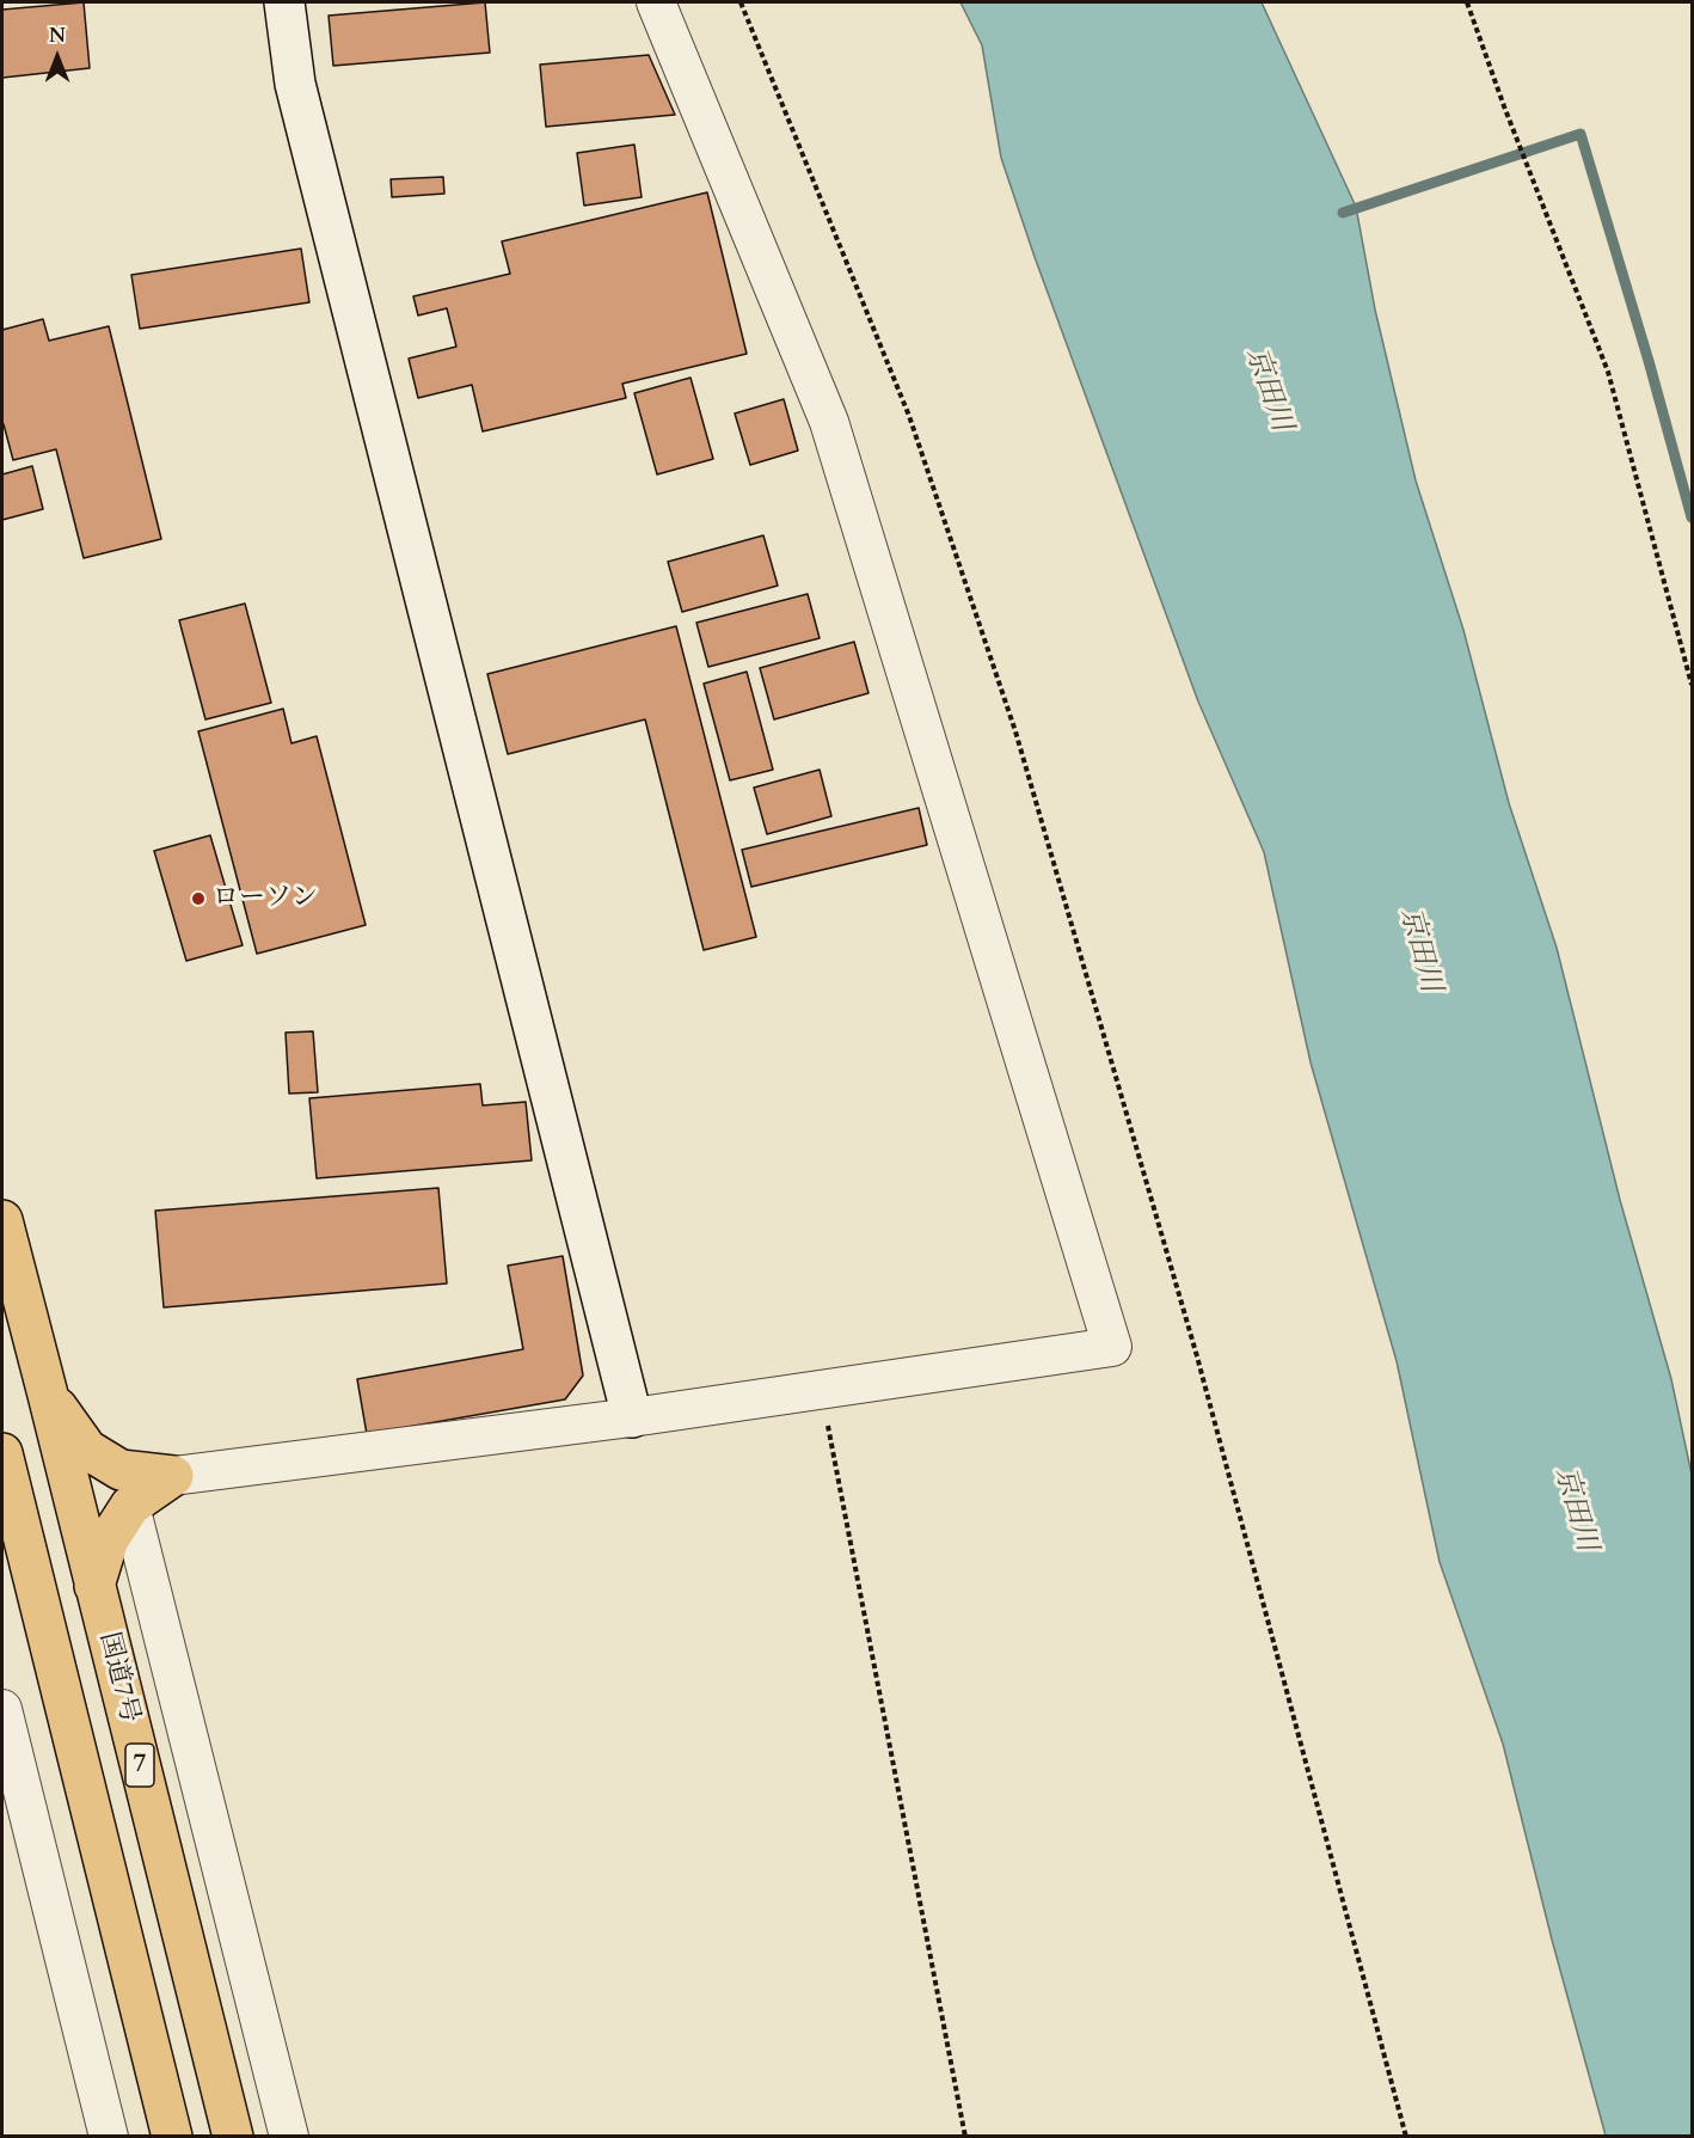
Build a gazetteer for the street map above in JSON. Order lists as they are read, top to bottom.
{
  "streets": {
    "highway": ["国道7号", "7"]
  },
  "water": ["京田川"],
  "places": ["ローソン"],
  "north": "top"
}
